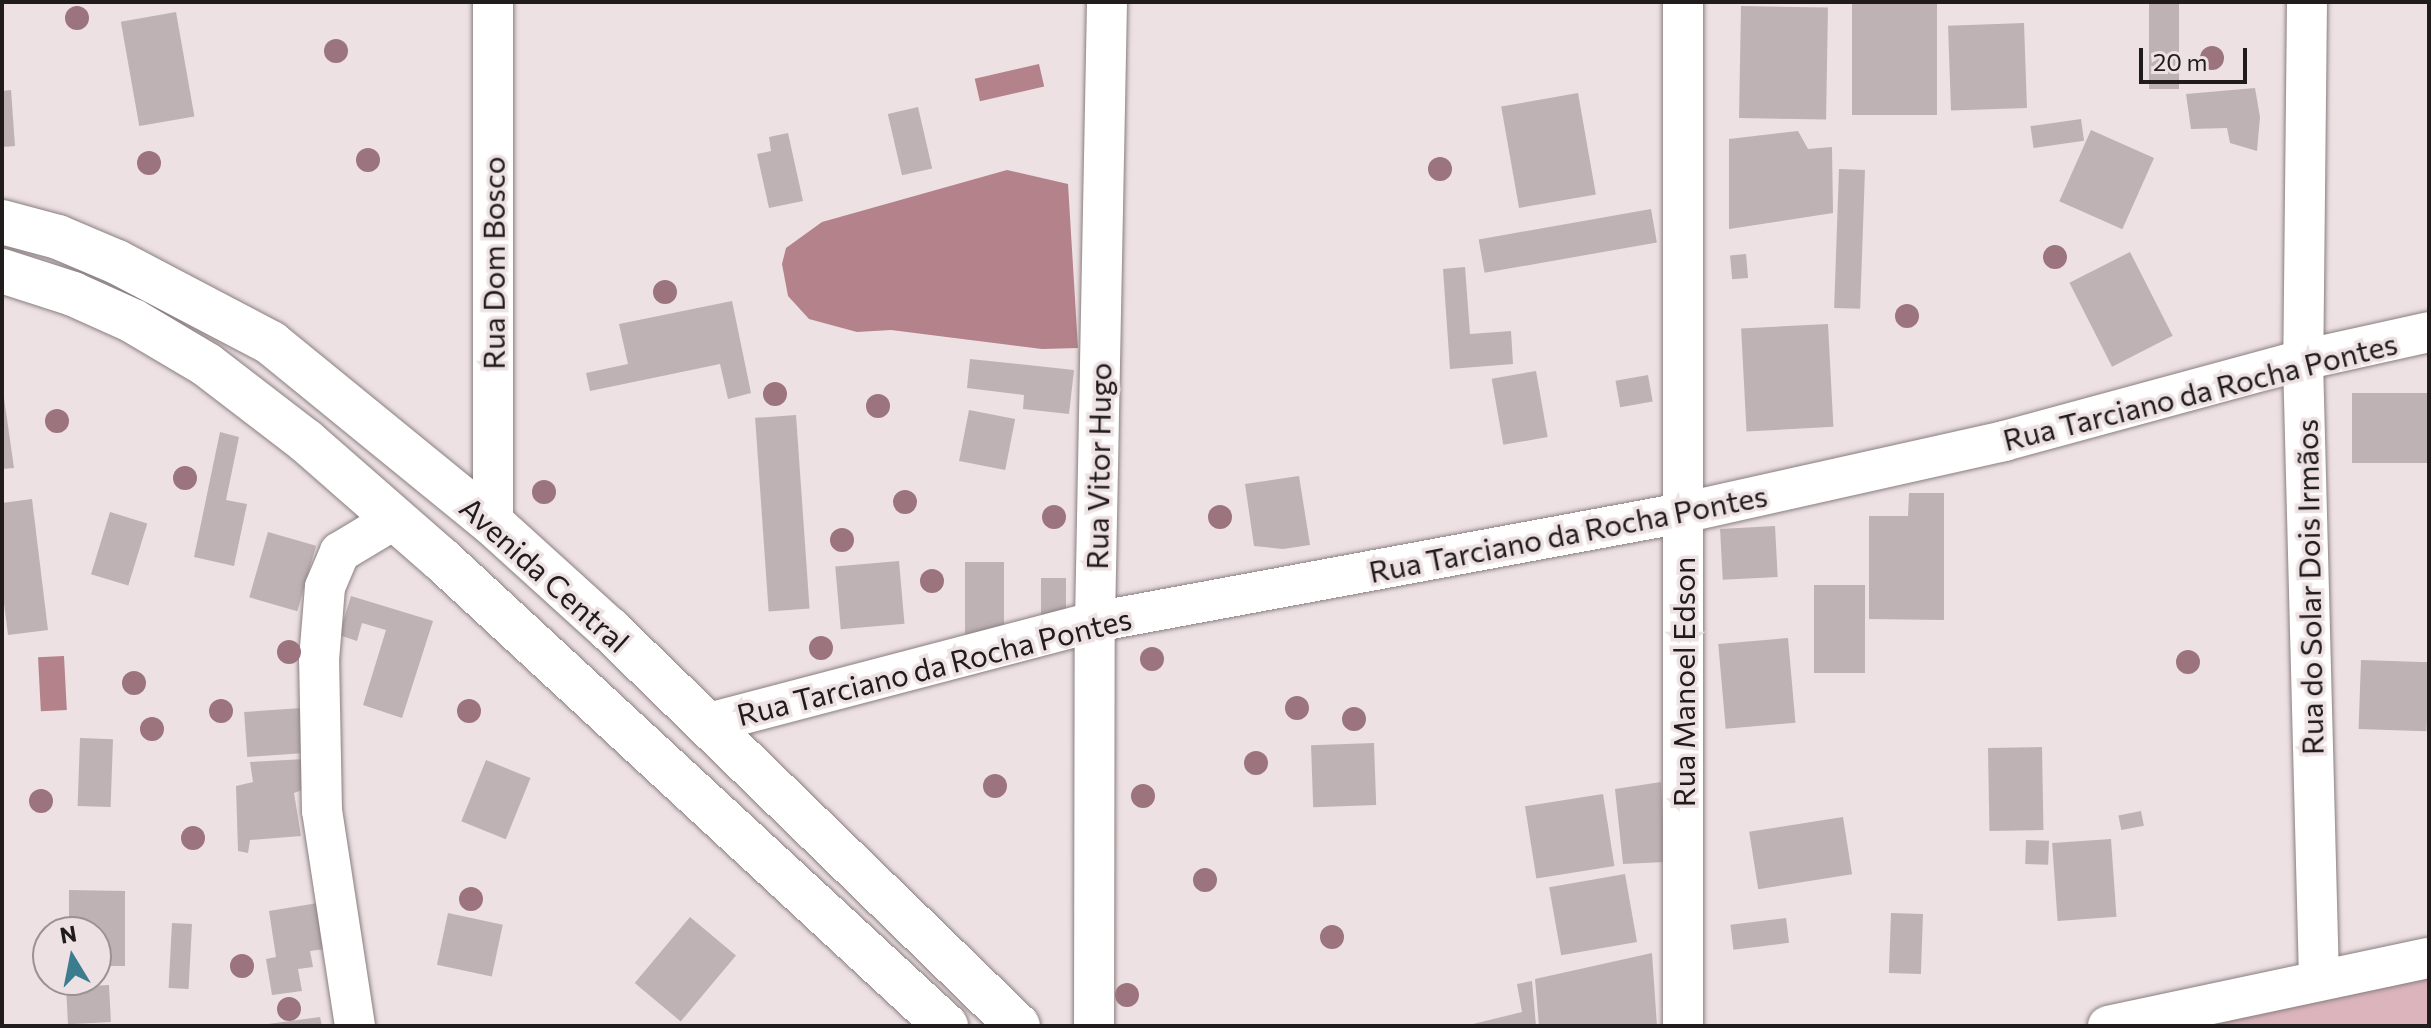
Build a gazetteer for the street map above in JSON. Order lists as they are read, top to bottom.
{
  "streets": {
    "main road": ["Avenida Central"],
    "street": [
      "Rua Dom Bosco",
      "Rua Tarciano da Rocha Pontes",
      "Rua Vitor Hugo",
      "Rua do Solar Dois Irmãos",
      "Rua Manoel Edson"
    ]
  },
  "crossings": [
    ["Rua Dom Bosco", "Avenida Central"],
    ["Rua Tarciano da Rocha Pontes", "Rua Vitor Hugo"],
    ["Rua Tarciano da Rocha Pontes", "Avenida Central"],
    ["Rua Tarciano da Rocha Pontes", "Rua do Solar Dois Irmãos"],
    ["Rua Tarciano da Rocha Pontes", "Rua Manoel Edson"]
  ],
  "scale_bar": "20 m",
  "north": "top"
}
